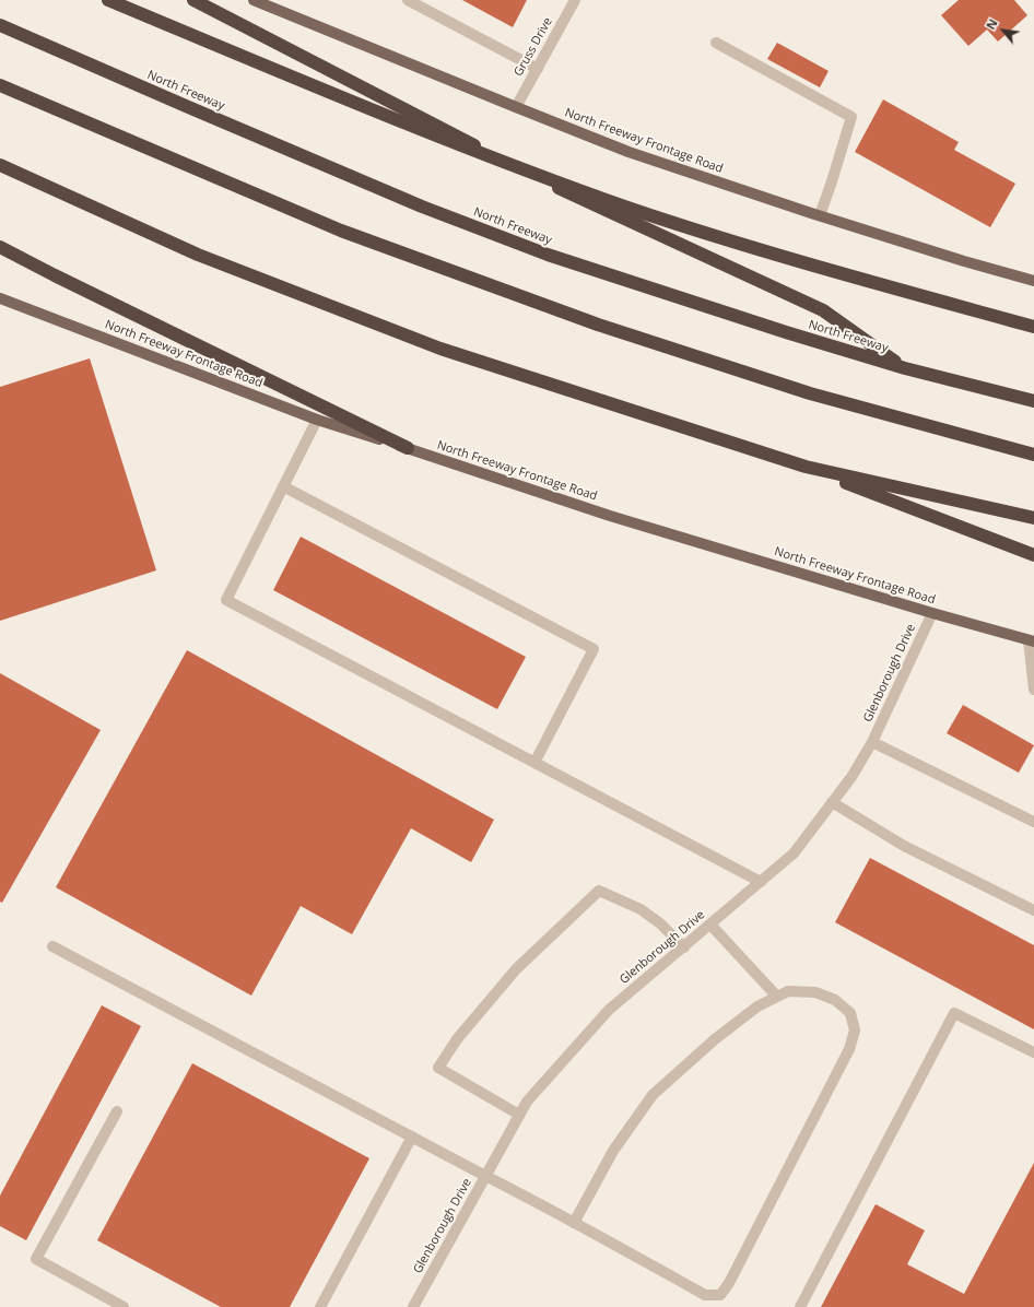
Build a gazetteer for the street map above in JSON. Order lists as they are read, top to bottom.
{
  "streets": {
    "highway": ["North Freeway"],
    "main road": ["North Freeway Frontage Road"],
    "street": ["Gruss Drive", "Glenborough Drive"]
  },
  "crossings": [
    ["Gruss Drive", "North Freeway Frontage Road"],
    ["North Freeway Frontage Road", "Glenborough Drive"]
  ],
  "north": "top left"
}
